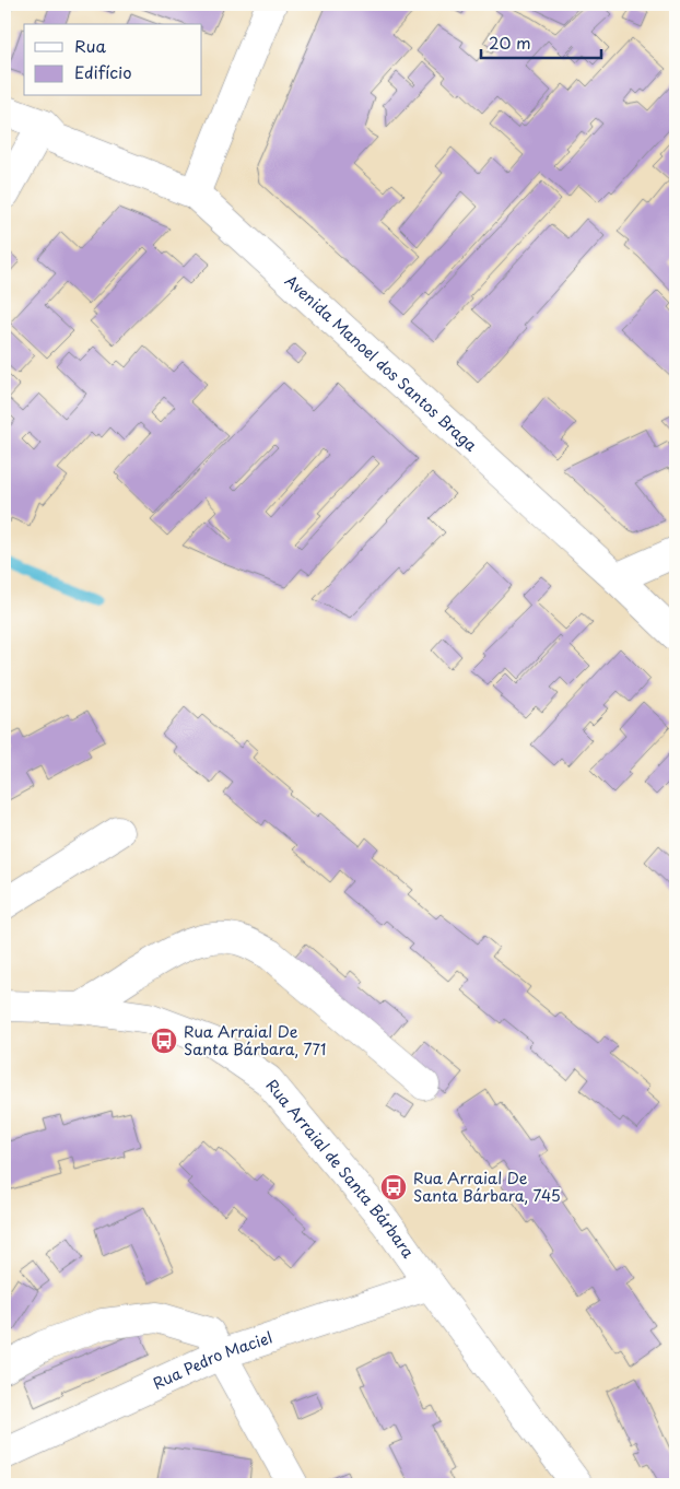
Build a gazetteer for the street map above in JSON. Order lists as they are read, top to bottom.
{
  "streets": {
    "street": ["Avenida Manoel dos Santos Braga", "Rua Arraial de Santa Bárbara", "Rua Pedro Maciel"]
  },
  "crossings": [
    ["Rua Arraial de Santa Bárbara", "Rua Pedro Maciel"]
  ],
  "places": {
    "bus stop": ["Rua Arraial De Santa Bárbara, 771", "Rua Arraial De Santa Bárbara, 745"]
  },
  "legend": ["Rua", "Edifício"],
  "scale_bar": "20 m"
}
